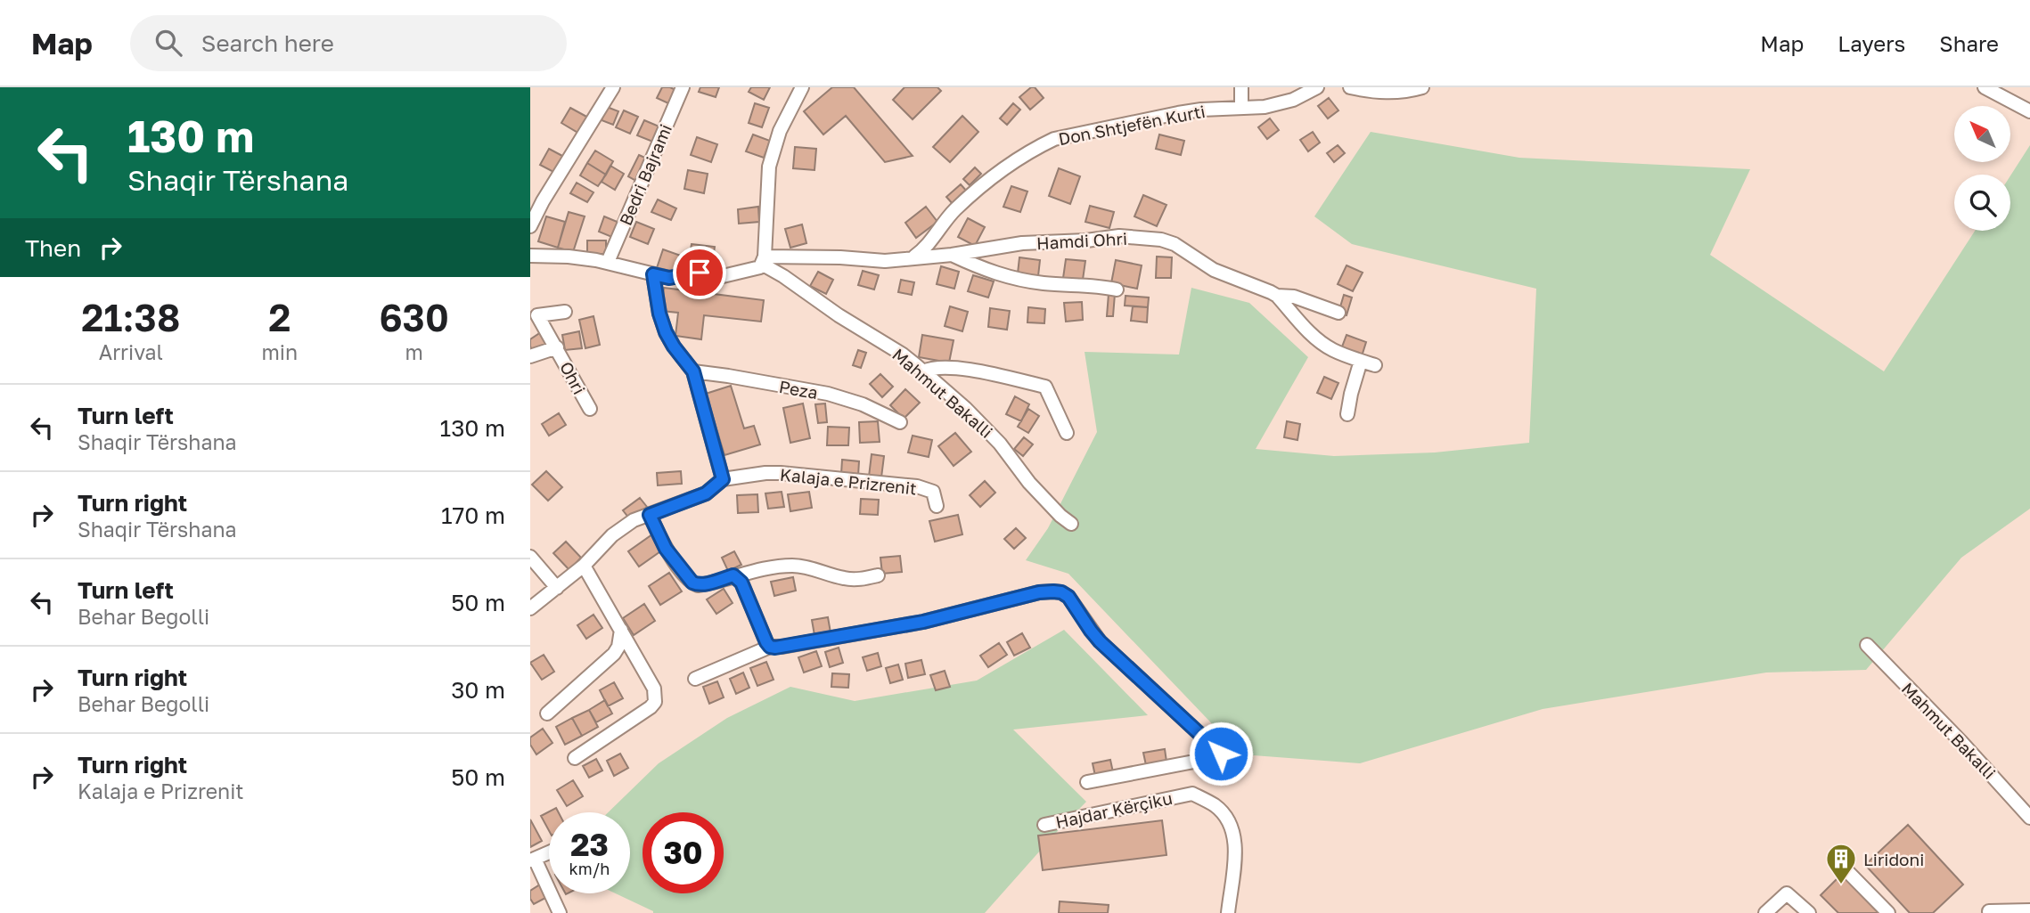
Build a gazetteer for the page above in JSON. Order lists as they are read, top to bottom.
{
  "streets": {
    "street": [
      "Don Shtjefën Kurti",
      "Bedri Bajrami",
      "Hamdi Ohri",
      "Ohri",
      "Peza",
      "Mahmut Bakalli",
      "Kalaja e Prizrenit",
      "Hajdar Kërçiku"
    ]
  },
  "places": {
    "building": ["Liridoni"]
  },
  "north": "top left",
  "page": {
    "header": "Map",
    "search": "Search here",
    "nav": ["Map", "Layers", "Share"],
    "turn": ["130 m", "Shaqir Tërshana"],
    "then": "Then",
    "eta": [
      "21:38",
      "Arrival",
      "2",
      "min",
      "630",
      "m"
    ],
    "list": [
      {
        "name": "Turn left",
        "note": "Shaqir Tërshana",
        "value": "130 m"
      },
      {
        "name": "Turn right",
        "note": "Shaqir Tërshana",
        "value": "170 m"
      },
      {
        "name": "Turn left",
        "note": "Behar Begolli",
        "value": "50 m"
      },
      {
        "name": "Turn right",
        "note": "Behar Begolli",
        "value": "30 m"
      },
      {
        "name": "Turn right",
        "note": "Kalaja e Prizrenit",
        "value": "50 m"
      }
    ],
    "speed": "23 km/h",
    "limit": "30"
  }
}
